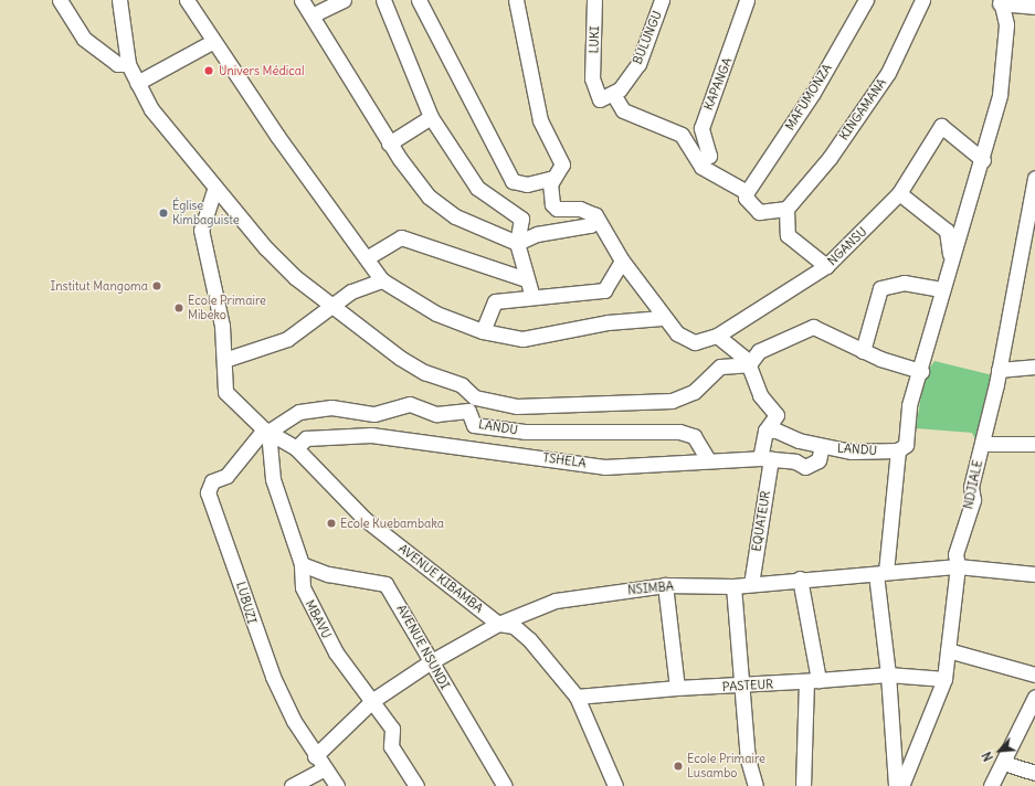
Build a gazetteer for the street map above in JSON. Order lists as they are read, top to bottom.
{
  "streets": {
    "street": [
      "BULUNGU",
      "LUKI",
      "KAPANGA",
      "MAFUMONZA",
      "KINGAMANA",
      "NGANSU",
      "LANDU",
      "TSHELA",
      "NDJIALE",
      "EQUATEUR",
      "AVENUE KIBAMBA",
      "NSIMBA",
      "LUBUZI",
      "MBAVU",
      "AVENUE NSUNDI",
      "PASTEUR"
    ]
  },
  "crossings": [
    ["BULUNGU", "LUKI"],
    ["NGANSU", "EQUATEUR"],
    ["LANDU", "TSHELA"],
    ["LANDU", "EQUATEUR"],
    ["LANDU", "AVENUE KIBAMBA"],
    ["LANDU", "LUBUZI"],
    ["LANDU", "MBAVU"],
    ["TSHELA", "EQUATEUR"],
    ["TSHELA", "AVENUE KIBAMBA"],
    ["NDJIALE", "NSIMBA"],
    ["NDJIALE", "PASTEUR"],
    ["EQUATEUR", "NSIMBA"],
    ["AVENUE KIBAMBA", "NSIMBA"],
    ["AVENUE KIBAMBA", "LUBUZI"],
    ["AVENUE KIBAMBA", "MBAVU"],
    ["AVENUE KIBAMBA", "PASTEUR"],
    ["NSIMBA", "LUBUZI"],
    ["NSIMBA", "MBAVU"],
    ["NSIMBA", "AVENUE NSUNDI"],
    ["LUBUZI", "MBAVU"],
    ["MBAVU", "AVENUE NSUNDI"]
  ],
  "places": [
    "Univers Médical",
    "Église Kimbaguiste",
    "Institut Mangoma",
    "Ecole Primaire Mibeko",
    "Ecole Kuebambaka",
    "Ecole Primaire Lusambo"
  ],
  "north": "bottom left"
}
